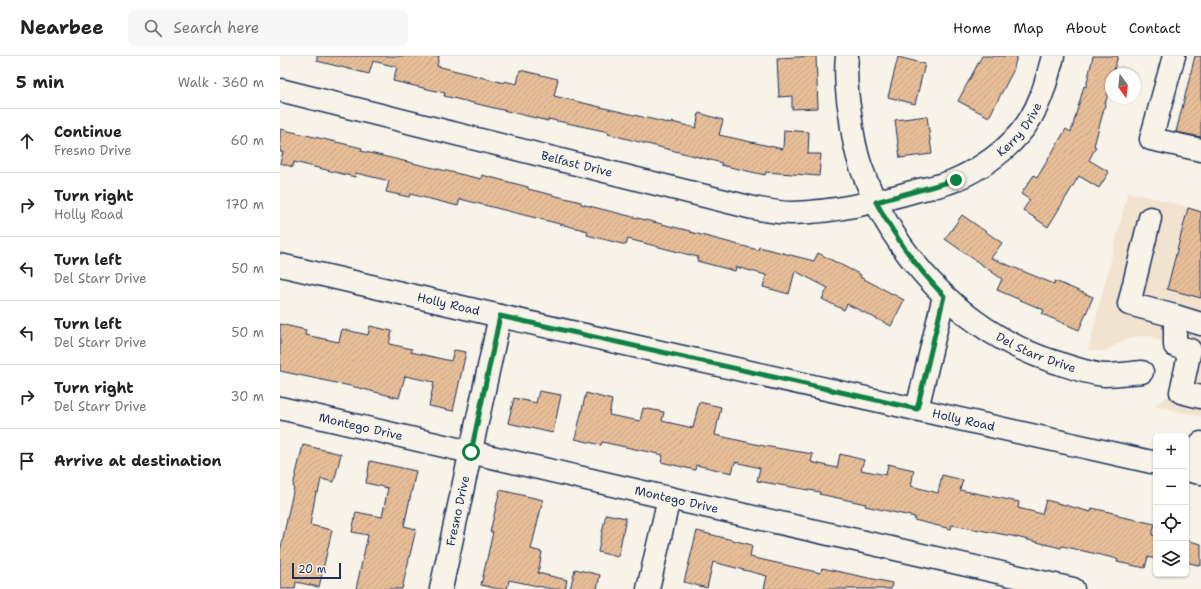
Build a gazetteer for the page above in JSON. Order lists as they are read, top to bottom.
{
  "streets": {
    "street": [
      "Kerry Drive",
      "Belfast Drive",
      "Holly Road",
      "Del Starr Drive",
      "Montego Drive",
      "Fresno Drive"
    ]
  },
  "crossings": [
    ["Kerry Drive", "Belfast Drive"],
    ["Kerry Drive", "Del Starr Drive"],
    ["Belfast Drive", "Del Starr Drive"],
    ["Holly Road", "Fresno Drive"],
    ["Montego Drive", "Fresno Drive"]
  ],
  "scale_bar": "20 m",
  "north": "bottom",
  "page": {
    "header": "Nearbee",
    "search": "Search here",
    "nav": [
      "Home",
      "Map",
      "About",
      "Contact"
    ],
    "heading": ["5 min", "Walk · 360 m"],
    "list": [
      ["Continue", "Fresno Drive", "60 m"],
      ["Turn right", "Holly Road", "170 m"],
      ["Turn left", "Del Starr Drive", "50 m"],
      ["Turn left", "Del Starr Drive", "50 m"],
      ["Turn right", "Del Starr Drive", "30 m"],
      "Arrive at destination"
    ],
    "map_buttons": ["+", "−"],
    "scale": "20 m"
  }
}
